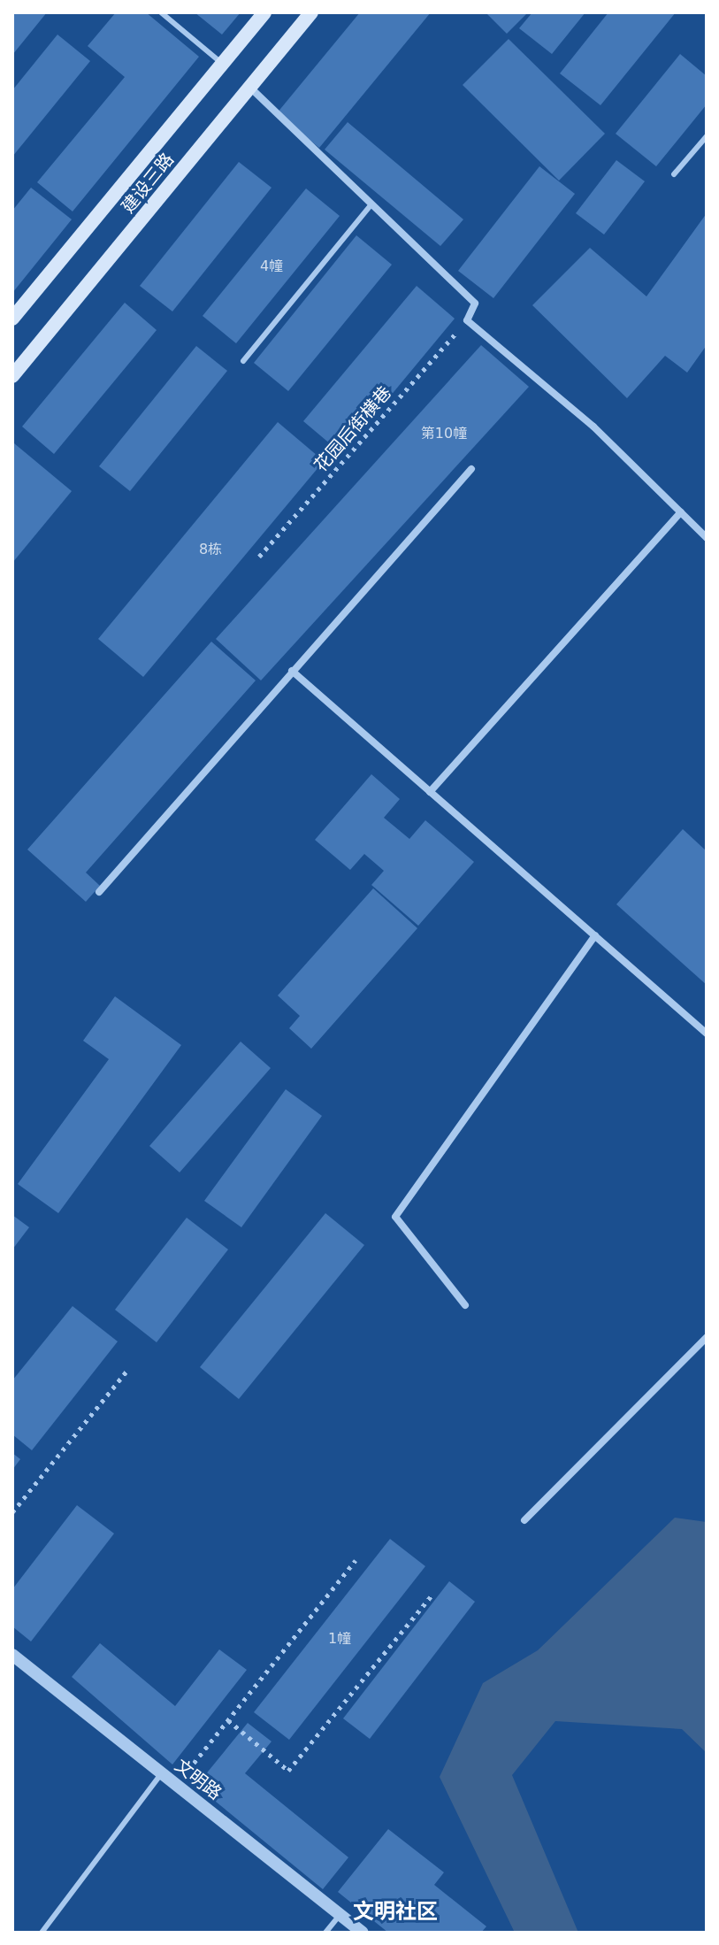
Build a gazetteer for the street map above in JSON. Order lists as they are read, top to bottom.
{
  "streets": {
    "main road": ["建设三路"],
    "street": ["文明路"],
    "path": ["花园后街横巷"]
  },
  "districts": ["文明社区"],
  "house_numbers": [
    "4幢",
    "第10幢",
    "8栋",
    "1幢"
  ]
}
